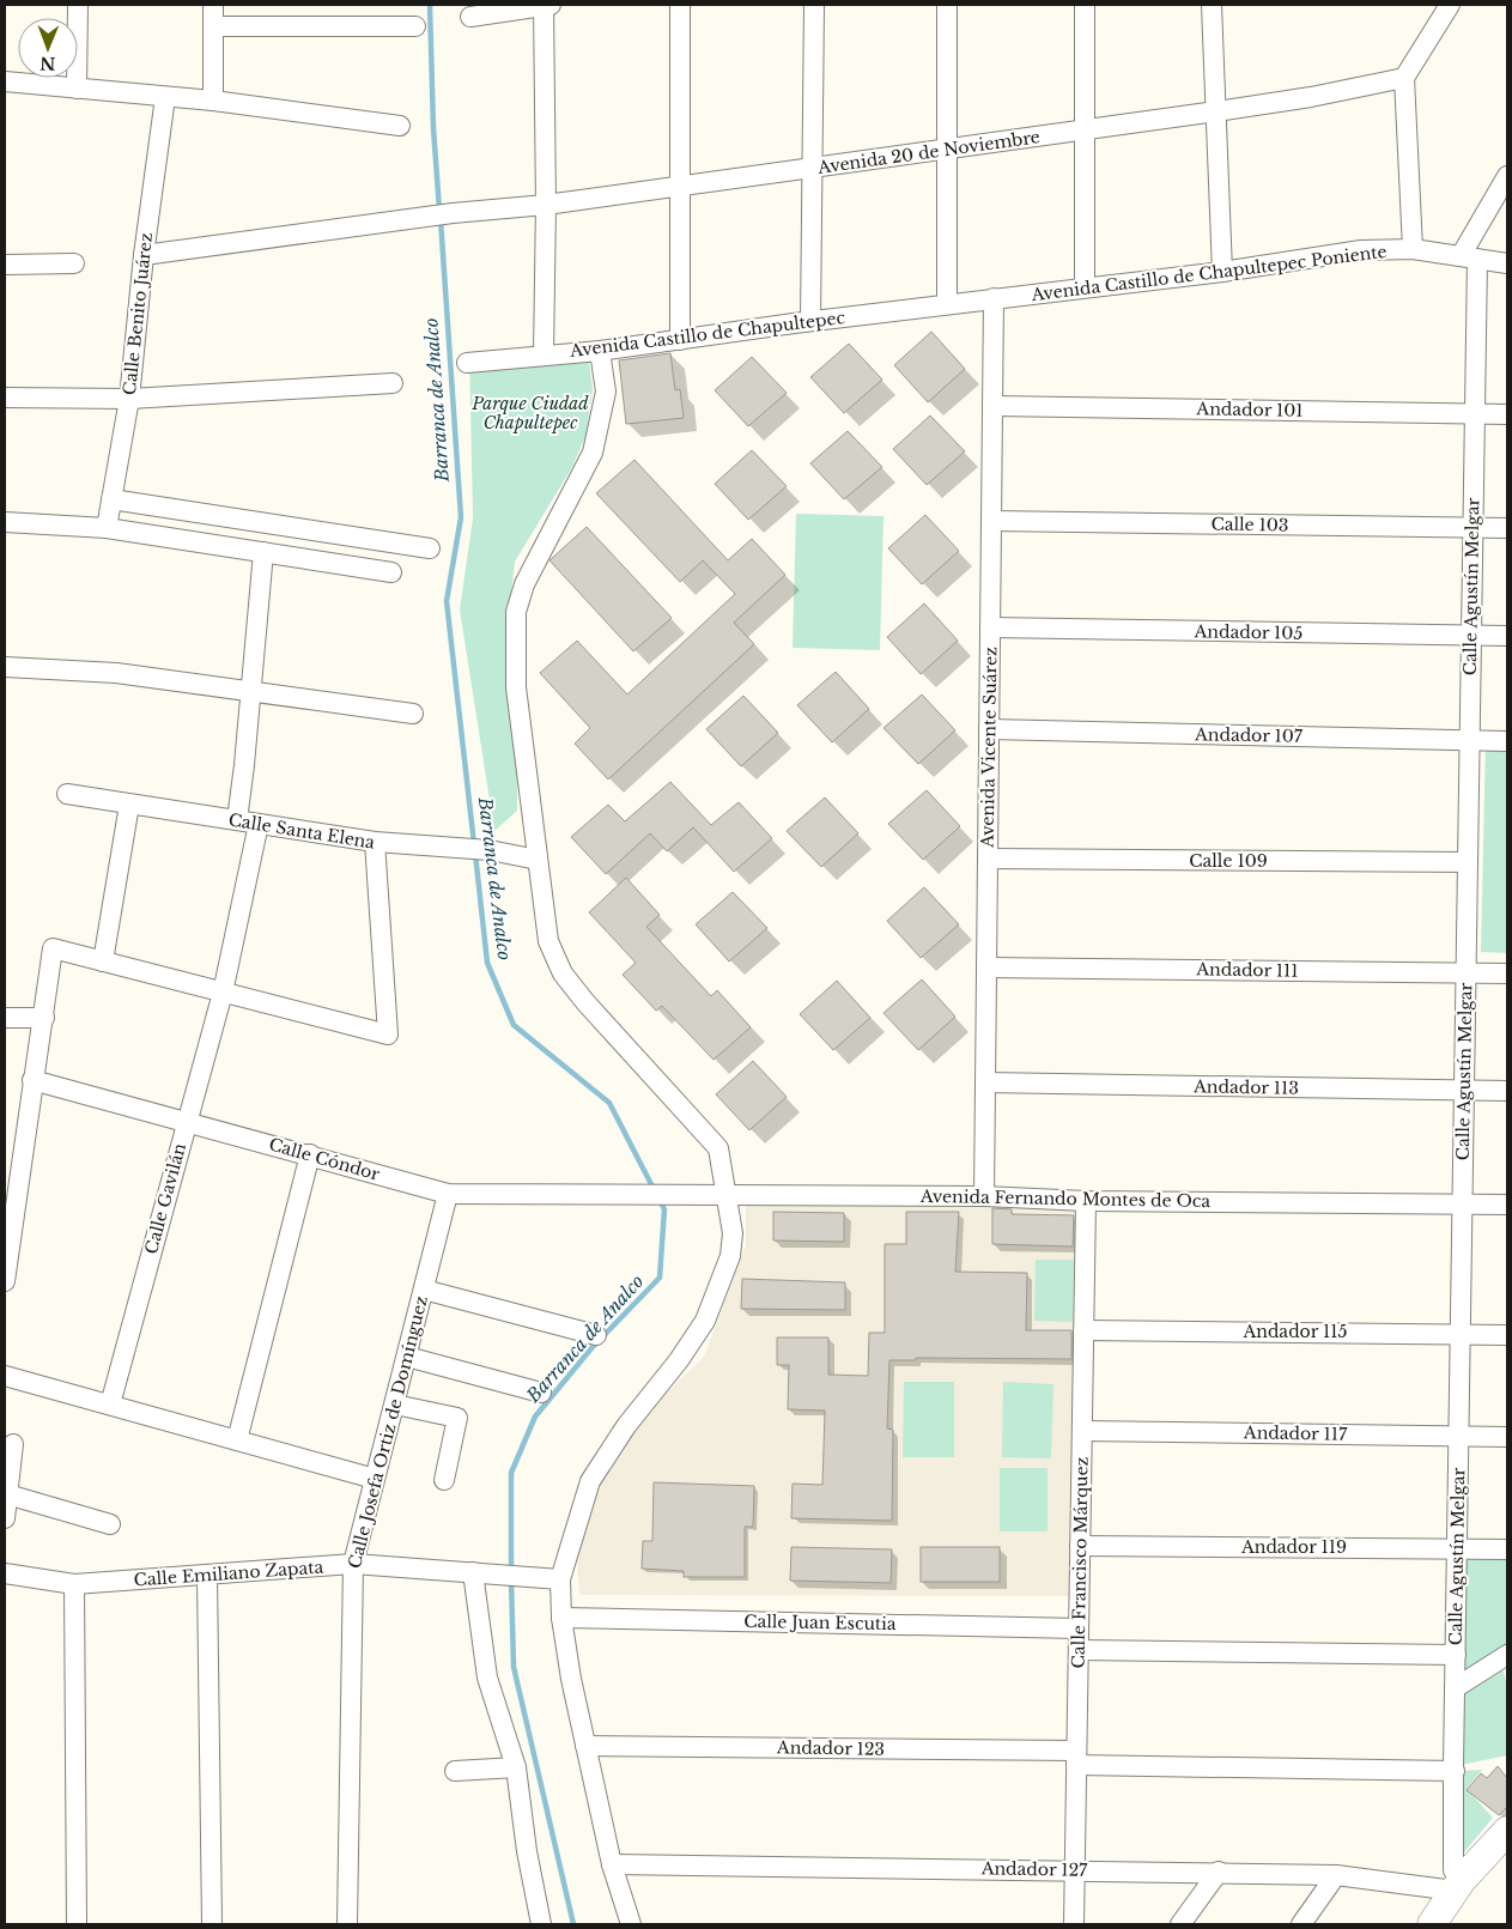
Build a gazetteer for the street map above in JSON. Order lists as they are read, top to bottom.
{
  "streets": {
    "street": [
      "Avenida 20 de Noviembre",
      "Avenida Castillo de Chapultepec Poniente",
      "Calle Benito Juárez",
      "Avenida Castillo de Chapultepec",
      "Andador 101",
      "Calle 103",
      "Calle Agustín Melgar",
      "Andador 105",
      "Andador 107",
      "Avenida Vicente Suárez",
      "Calle Santa Elena",
      "Calle 109",
      "Andador 111",
      "Andador 113",
      "Calle Cóndor",
      "Calle Gavilán",
      "Avenida Fernando Montes de Oca",
      "Andador 115",
      "Calle Josefa Ortiz de Domínguez",
      "Andador 117",
      "Andador 119",
      "Calle Francisco Márquez",
      "Calle Emiliano Zapata",
      "Calle Juan Escutia",
      "Andador 123",
      "Andador 127"
    ]
  },
  "crossings": [
    ["Avenida 20 de Noviembre", "Calle Benito Juárez"],
    ["Avenida Castillo de Chapultepec Poniente", "Avenida Castillo de Chapultepec"],
    ["Avenida Castillo de Chapultepec Poniente", "Calle Agustín Melgar"],
    ["Avenida Castillo de Chapultepec Poniente", "Avenida Vicente Suárez"],
    ["Andador 101", "Calle Agustín Melgar"],
    ["Andador 101", "Avenida Vicente Suárez"],
    ["Calle 103", "Calle Agustín Melgar"],
    ["Calle 103", "Avenida Vicente Suárez"],
    ["Calle Agustín Melgar", "Andador 105"],
    ["Calle Agustín Melgar", "Andador 107"],
    ["Calle Agustín Melgar", "Calle 109"],
    ["Calle Agustín Melgar", "Andador 111"],
    ["Calle Agustín Melgar", "Andador 113"],
    ["Calle Agustín Melgar", "Avenida Fernando Montes de Oca"],
    ["Calle Agustín Melgar", "Andador 115"],
    ["Calle Agustín Melgar", "Andador 117"],
    ["Calle Agustín Melgar", "Andador 119"],
    ["Calle Agustín Melgar", "Andador 123"],
    ["Calle Agustín Melgar", "Andador 127"],
    ["Andador 105", "Avenida Vicente Suárez"],
    ["Andador 107", "Avenida Vicente Suárez"],
    ["Avenida Vicente Suárez", "Calle 109"],
    ["Avenida Vicente Suárez", "Andador 111"],
    ["Avenida Vicente Suárez", "Andador 113"],
    ["Avenida Vicente Suárez", "Avenida Fernando Montes de Oca"],
    ["Calle Santa Elena", "Calle Gavilán"],
    ["Calle Cóndor", "Calle Gavilán"],
    ["Calle Cóndor", "Avenida Fernando Montes de Oca"],
    ["Calle Cóndor", "Calle Josefa Ortiz de Domínguez"],
    ["Avenida Fernando Montes de Oca", "Calle Francisco Márquez"],
    ["Andador 115", "Calle Francisco Márquez"],
    ["Calle Josefa Ortiz de Domínguez", "Calle Emiliano Zapata"],
    ["Andador 117", "Calle Francisco Márquez"],
    ["Andador 119", "Calle Francisco Márquez"],
    ["Calle Francisco Márquez", "Calle Juan Escutia"],
    ["Calle Francisco Márquez", "Andador 123"],
    ["Calle Francisco Márquez", "Andador 127"]
  ],
  "water": ["Barranca de Analco"],
  "parks": ["Parque Ciudad Chapultepec"],
  "north": "bottom"
}
